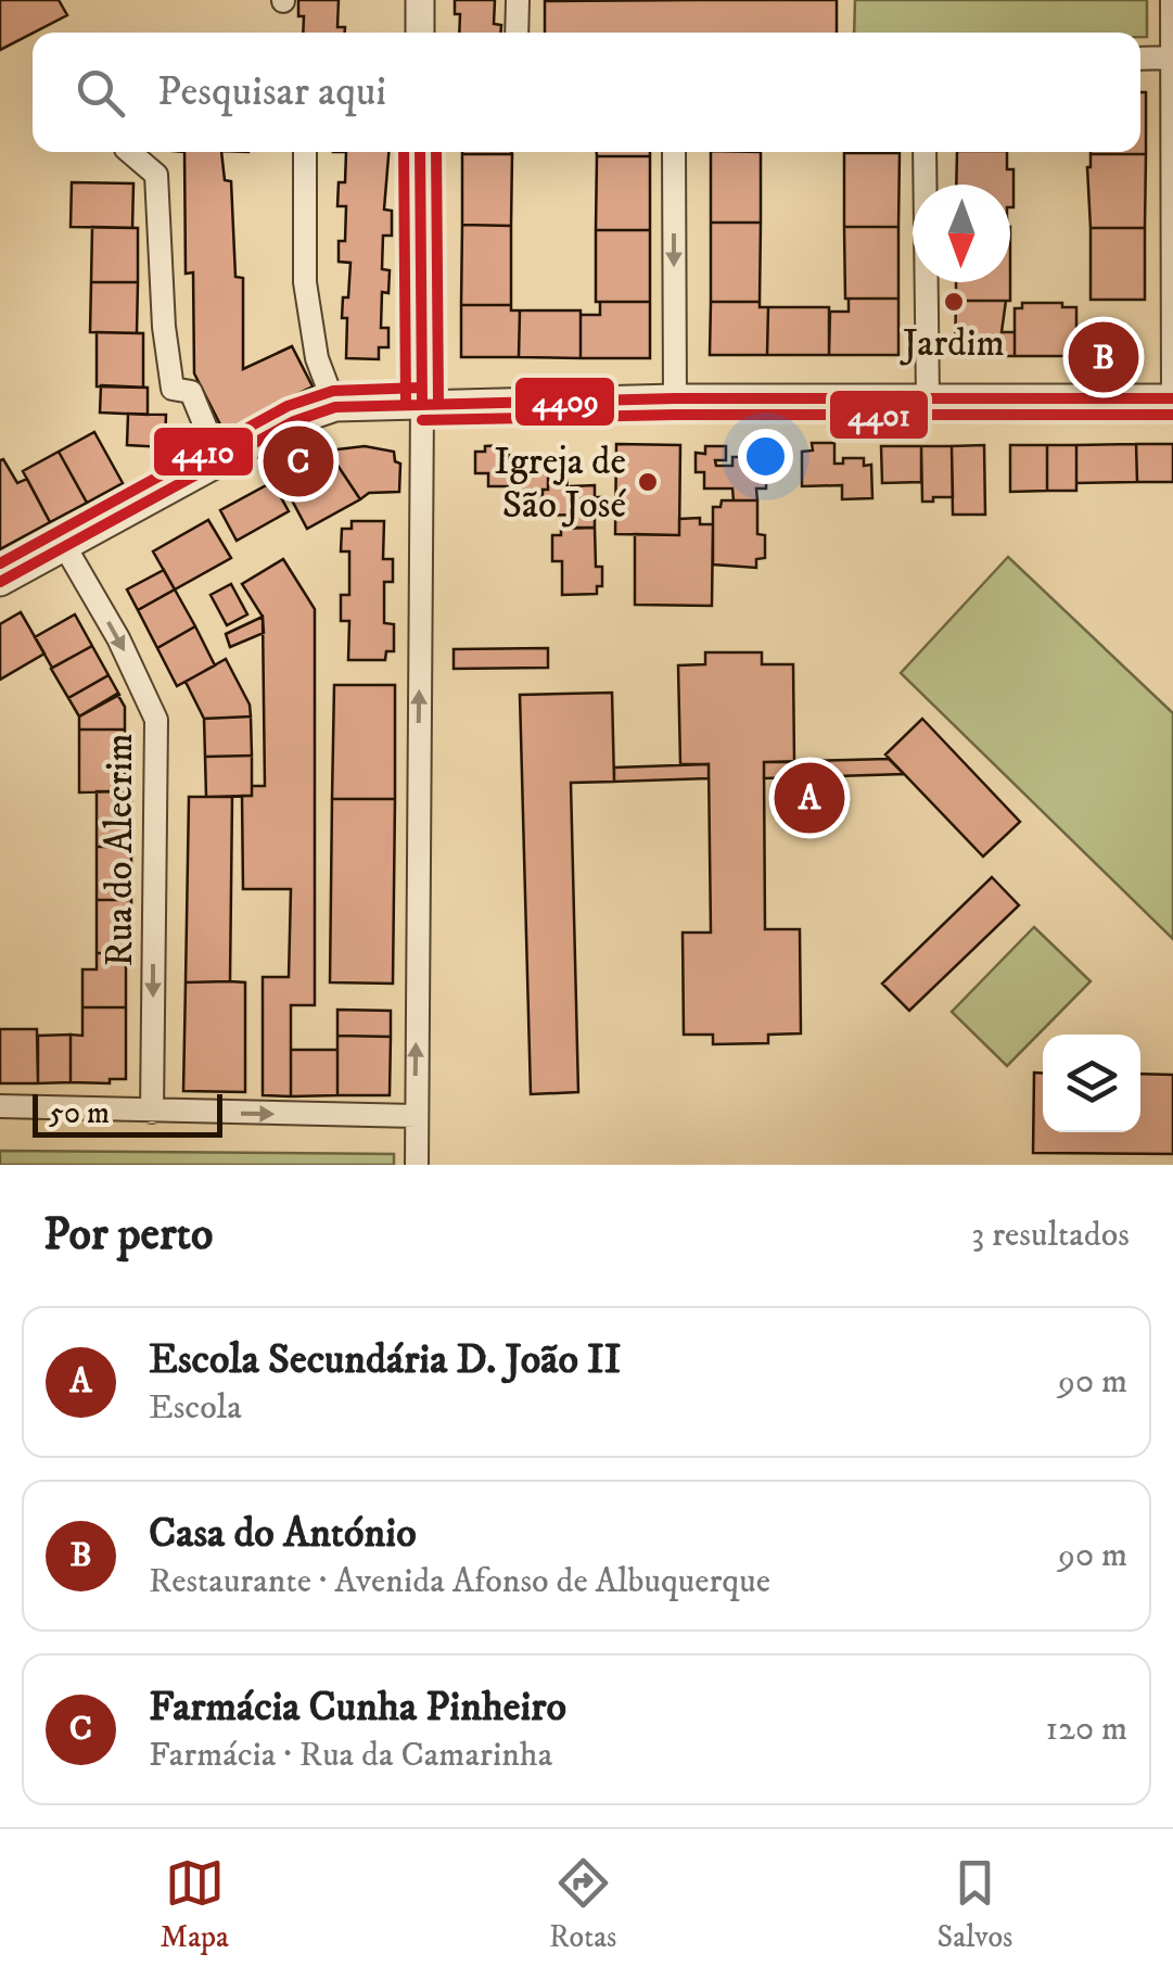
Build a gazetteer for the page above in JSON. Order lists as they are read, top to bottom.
{
  "streets": {
    "street": ["Rua do Alecrim"]
  },
  "one_way": ["Rua do Alecrim"],
  "places": ["Jardim", "Igreja de São José"],
  "lines": ["transit line 4409", "transit line 4401", "transit line 4410"],
  "scale_bar": "50 m",
  "north": "bottom",
  "page": {
    "search": "Pesquisar aqui",
    "pins": ["B", "C", "A"],
    "scale": "50 m",
    "heading": ["Por perto", "3 resultados"],
    "list": [
      {
        "mark": "A",
        "name": "Escola Secundária D. João II",
        "note": "Escola",
        "value": "90 m"
      },
      {
        "mark": "B",
        "name": "Casa do António",
        "note": "Restaurante · Avenida Afonso de Albuquerque",
        "value": "90 m"
      },
      {
        "mark": "C",
        "name": "Farmácia Cunha Pinheiro",
        "note": "Farmácia · Rua da Camarinha",
        "value": "120 m"
      }
    ],
    "nav": ["Mapa", "Rotas", "Salvos"]
  }
}
